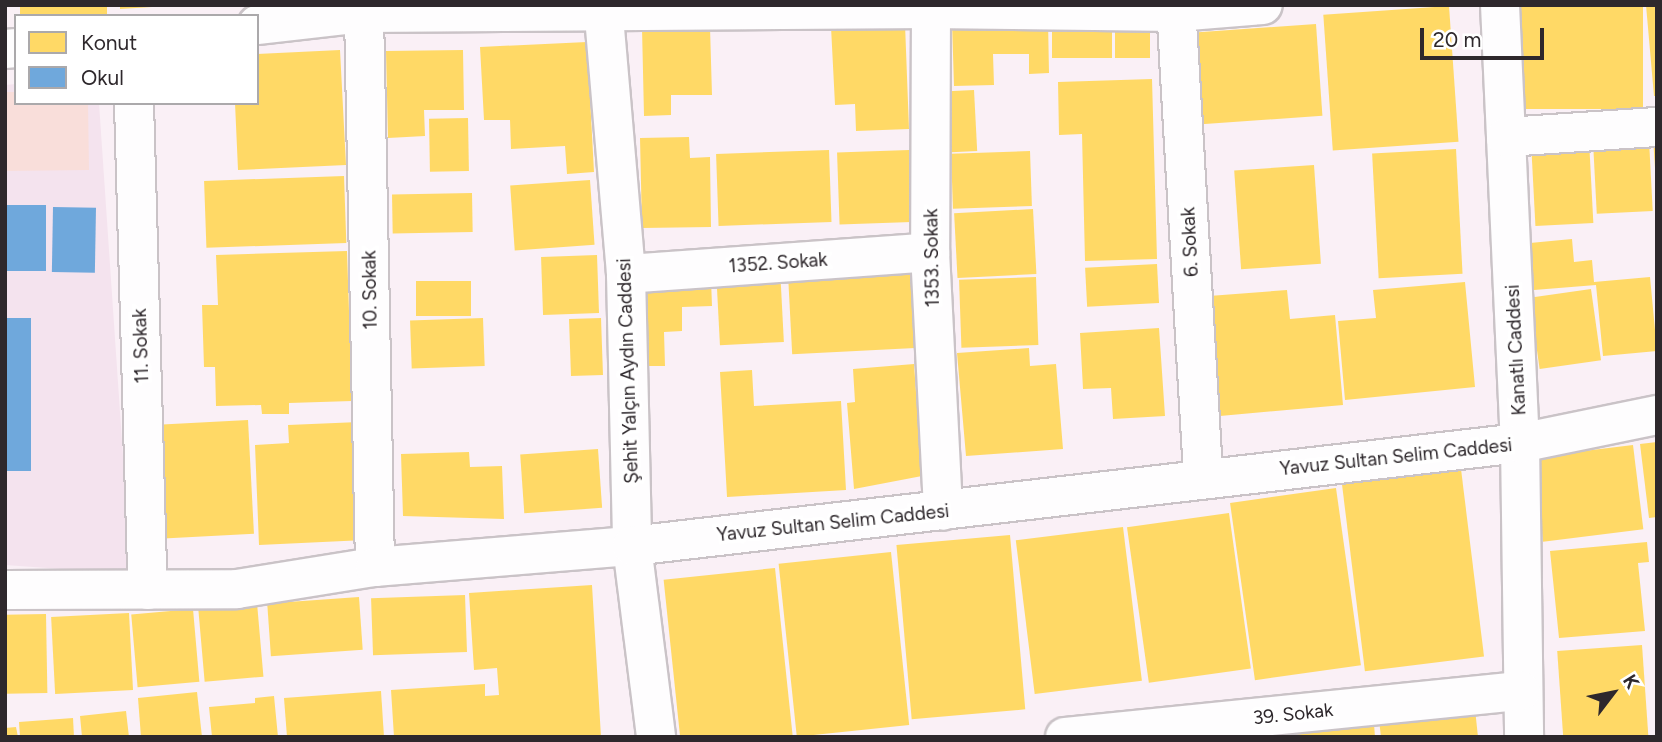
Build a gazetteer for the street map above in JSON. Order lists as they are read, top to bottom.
{
  "streets": {
    "street": [
      "6. Sokak",
      "1353. Sokak",
      "1352. Sokak",
      "10. Sokak",
      "11. Sokak",
      "Kanatlı Caddesi",
      "Şehit Yalçın Aydın Caddesi",
      "Yavuz Sultan Selim Caddesi",
      "39. Sokak"
    ]
  },
  "crossings": [
    ["6. Sokak", "Yavuz Sultan Selim Caddesi"],
    ["1353. Sokak", "1352. Sokak"],
    ["1353. Sokak", "Yavuz Sultan Selim Caddesi"],
    ["1352. Sokak", "Şehit Yalçın Aydın Caddesi"],
    ["10. Sokak", "Yavuz Sultan Selim Caddesi"],
    ["11. Sokak", "Yavuz Sultan Selim Caddesi"],
    ["Kanatlı Caddesi", "Yavuz Sultan Selim Caddesi"],
    ["Kanatlı Caddesi", "39. Sokak"],
    ["Şehit Yalçın Aydın Caddesi", "Yavuz Sultan Selim Caddesi"]
  ],
  "legend": ["Konut", "Okul"],
  "scale_bar": "20 m",
  "north": "top right"
}
